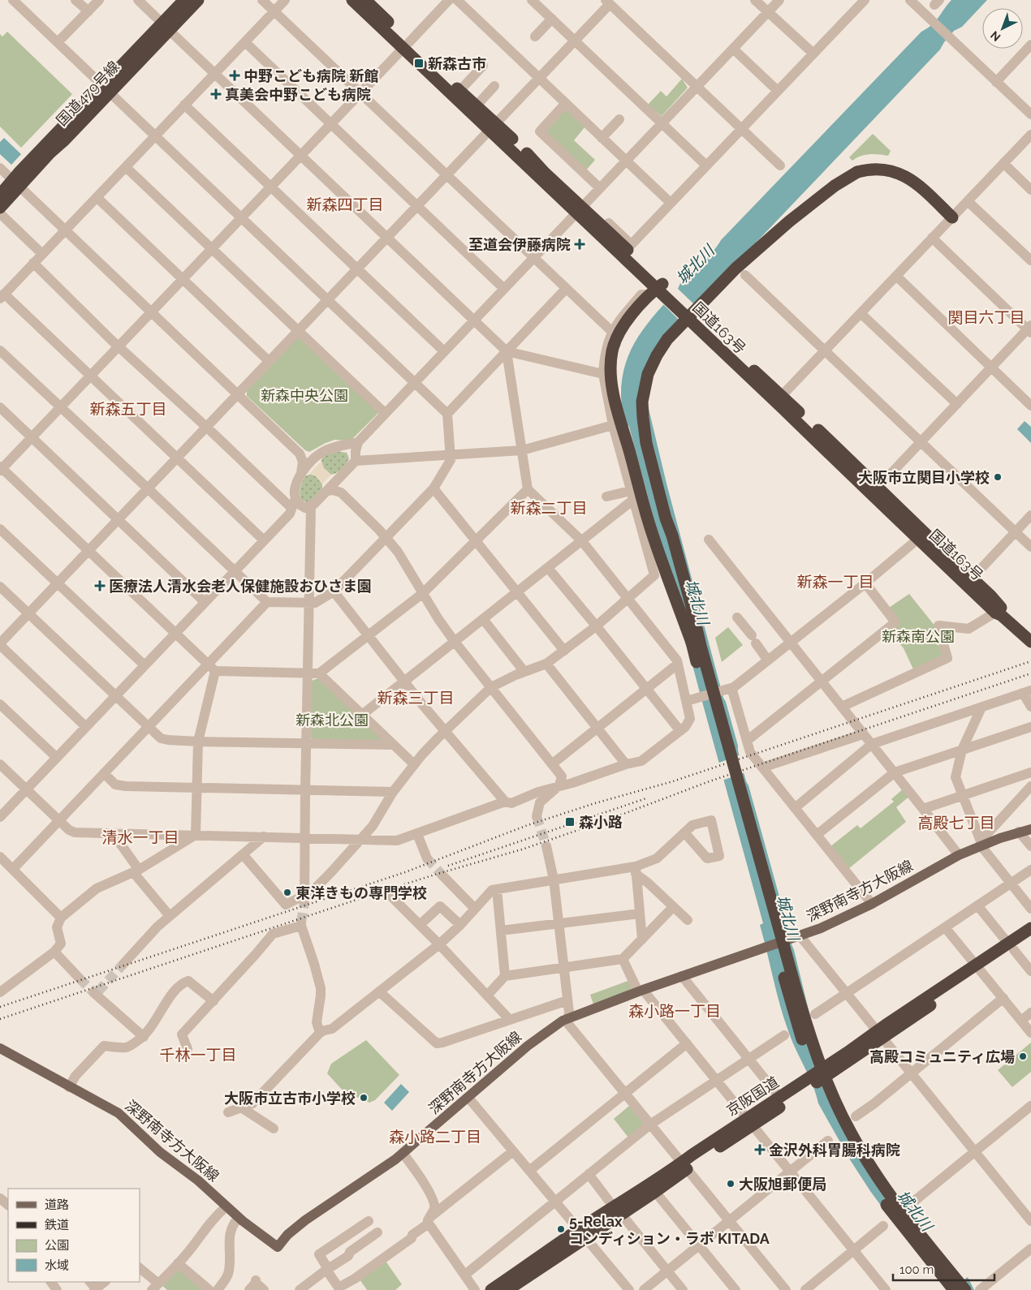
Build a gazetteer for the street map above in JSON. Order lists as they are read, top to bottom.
{
  "streets": {
    "highway": ["国道479号線", "国道163号", "京阪国道"],
    "main road": ["深野南寺方大阪線"]
  },
  "districts": [
    "新森四丁目",
    "関目六丁目",
    "新森五丁目",
    "新森二丁目",
    "新森一丁目",
    "新森三丁目",
    "高殿七丁目",
    "清水一丁目",
    "森小路一丁目",
    "千林一丁目",
    "森小路二丁目"
  ],
  "water": ["城北川"],
  "parks": ["新森中央公園", "新森南公園", "新森北公園"],
  "places": {
    "transit": ["新森古市", "森小路"],
    "health": [
      "中野こども病院 新館",
      "真美会中野こども病院",
      "至道会伊藤病院",
      "医療法人清水会老人保健施設おひさま園",
      "金沢外科胃腸科病院"
    ],
    "other": [
      "大阪市立関目小学校",
      "東洋きもの専門学校",
      "高殿コミュニティ広場",
      "大阪市立古市小学校",
      "大阪旭郵便局",
      "5-Relax コンディション・ラボ KITADA"
    ]
  },
  "legend": [
    "道路",
    "鉄道",
    "公園",
    "水域"
  ],
  "scale_bar": "100 m",
  "north": "bottom left"
}
